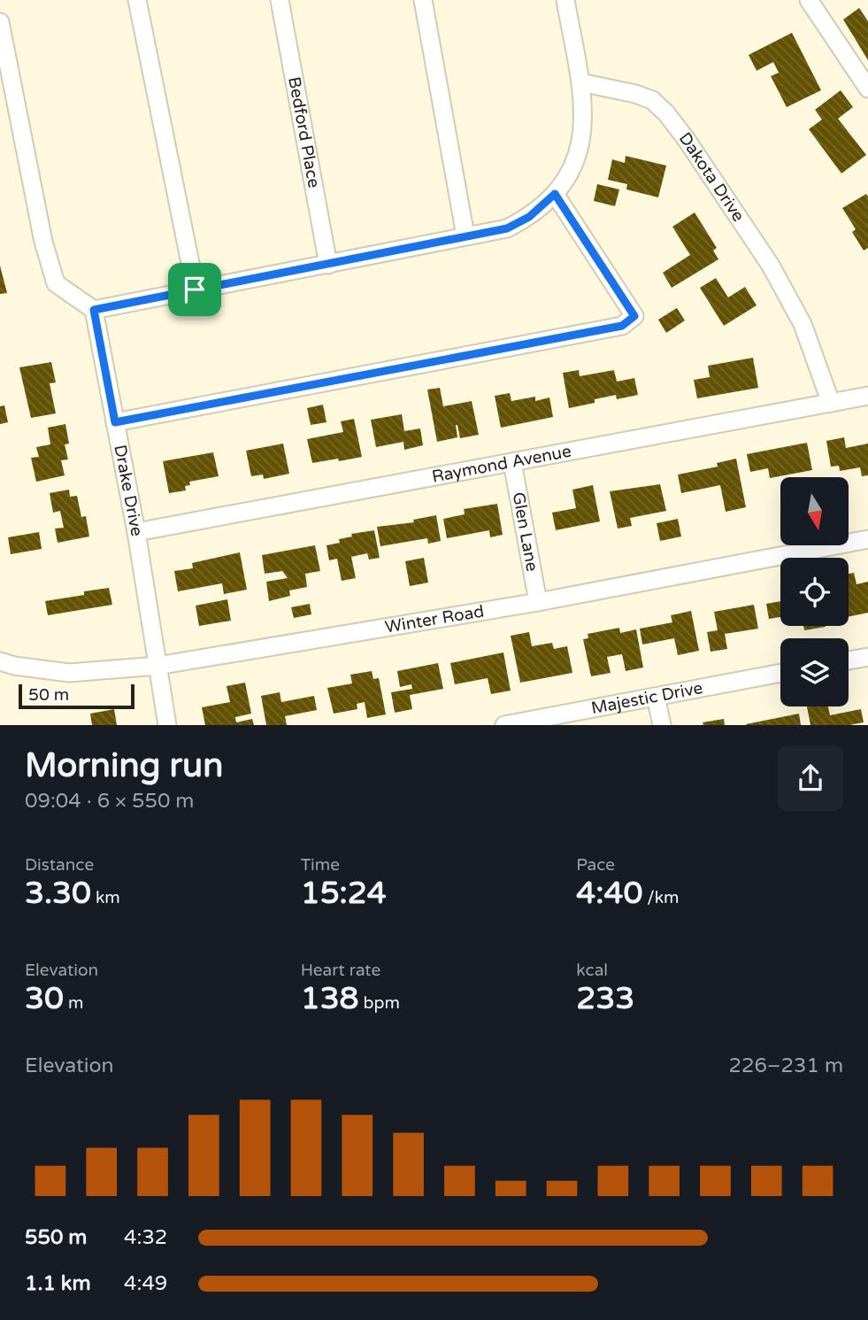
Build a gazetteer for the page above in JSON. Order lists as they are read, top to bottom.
{
  "streets": {
    "street": [
      "Bedford Place",
      "Dakota Drive",
      "Raymond Avenue",
      "Drake Drive",
      "Glen Lane",
      "Winter Road",
      "Majestic Drive"
    ]
  },
  "crossings": [
    ["Dakota Drive", "Raymond Avenue"],
    ["Raymond Avenue", "Drake Drive"],
    ["Raymond Avenue", "Glen Lane"],
    ["Drake Drive", "Winter Road"],
    ["Glen Lane", "Winter Road"]
  ],
  "scale_bar": "50 m",
  "north": "bottom",
  "page": {
    "scale": "50 m",
    "heading": ["Morning run", "09:04 · 6 × 550 m"],
    "stats": [
      ["Distance", "3.30 km"],
      ["Time", "15:24"],
      ["Pace", "4:40 /km"],
      ["Elevation", "30 m"],
      ["Heart rate", "138 bpm"],
      ["kcal", "233"]
    ],
    "chart": ["Elevation", "226–231 m"],
    "list": [
      {
        "name": "550 m",
        "note": "4:32"
      },
      {
        "name": "1.1 km",
        "note": "4:49"
      }
    ]
  }
}
